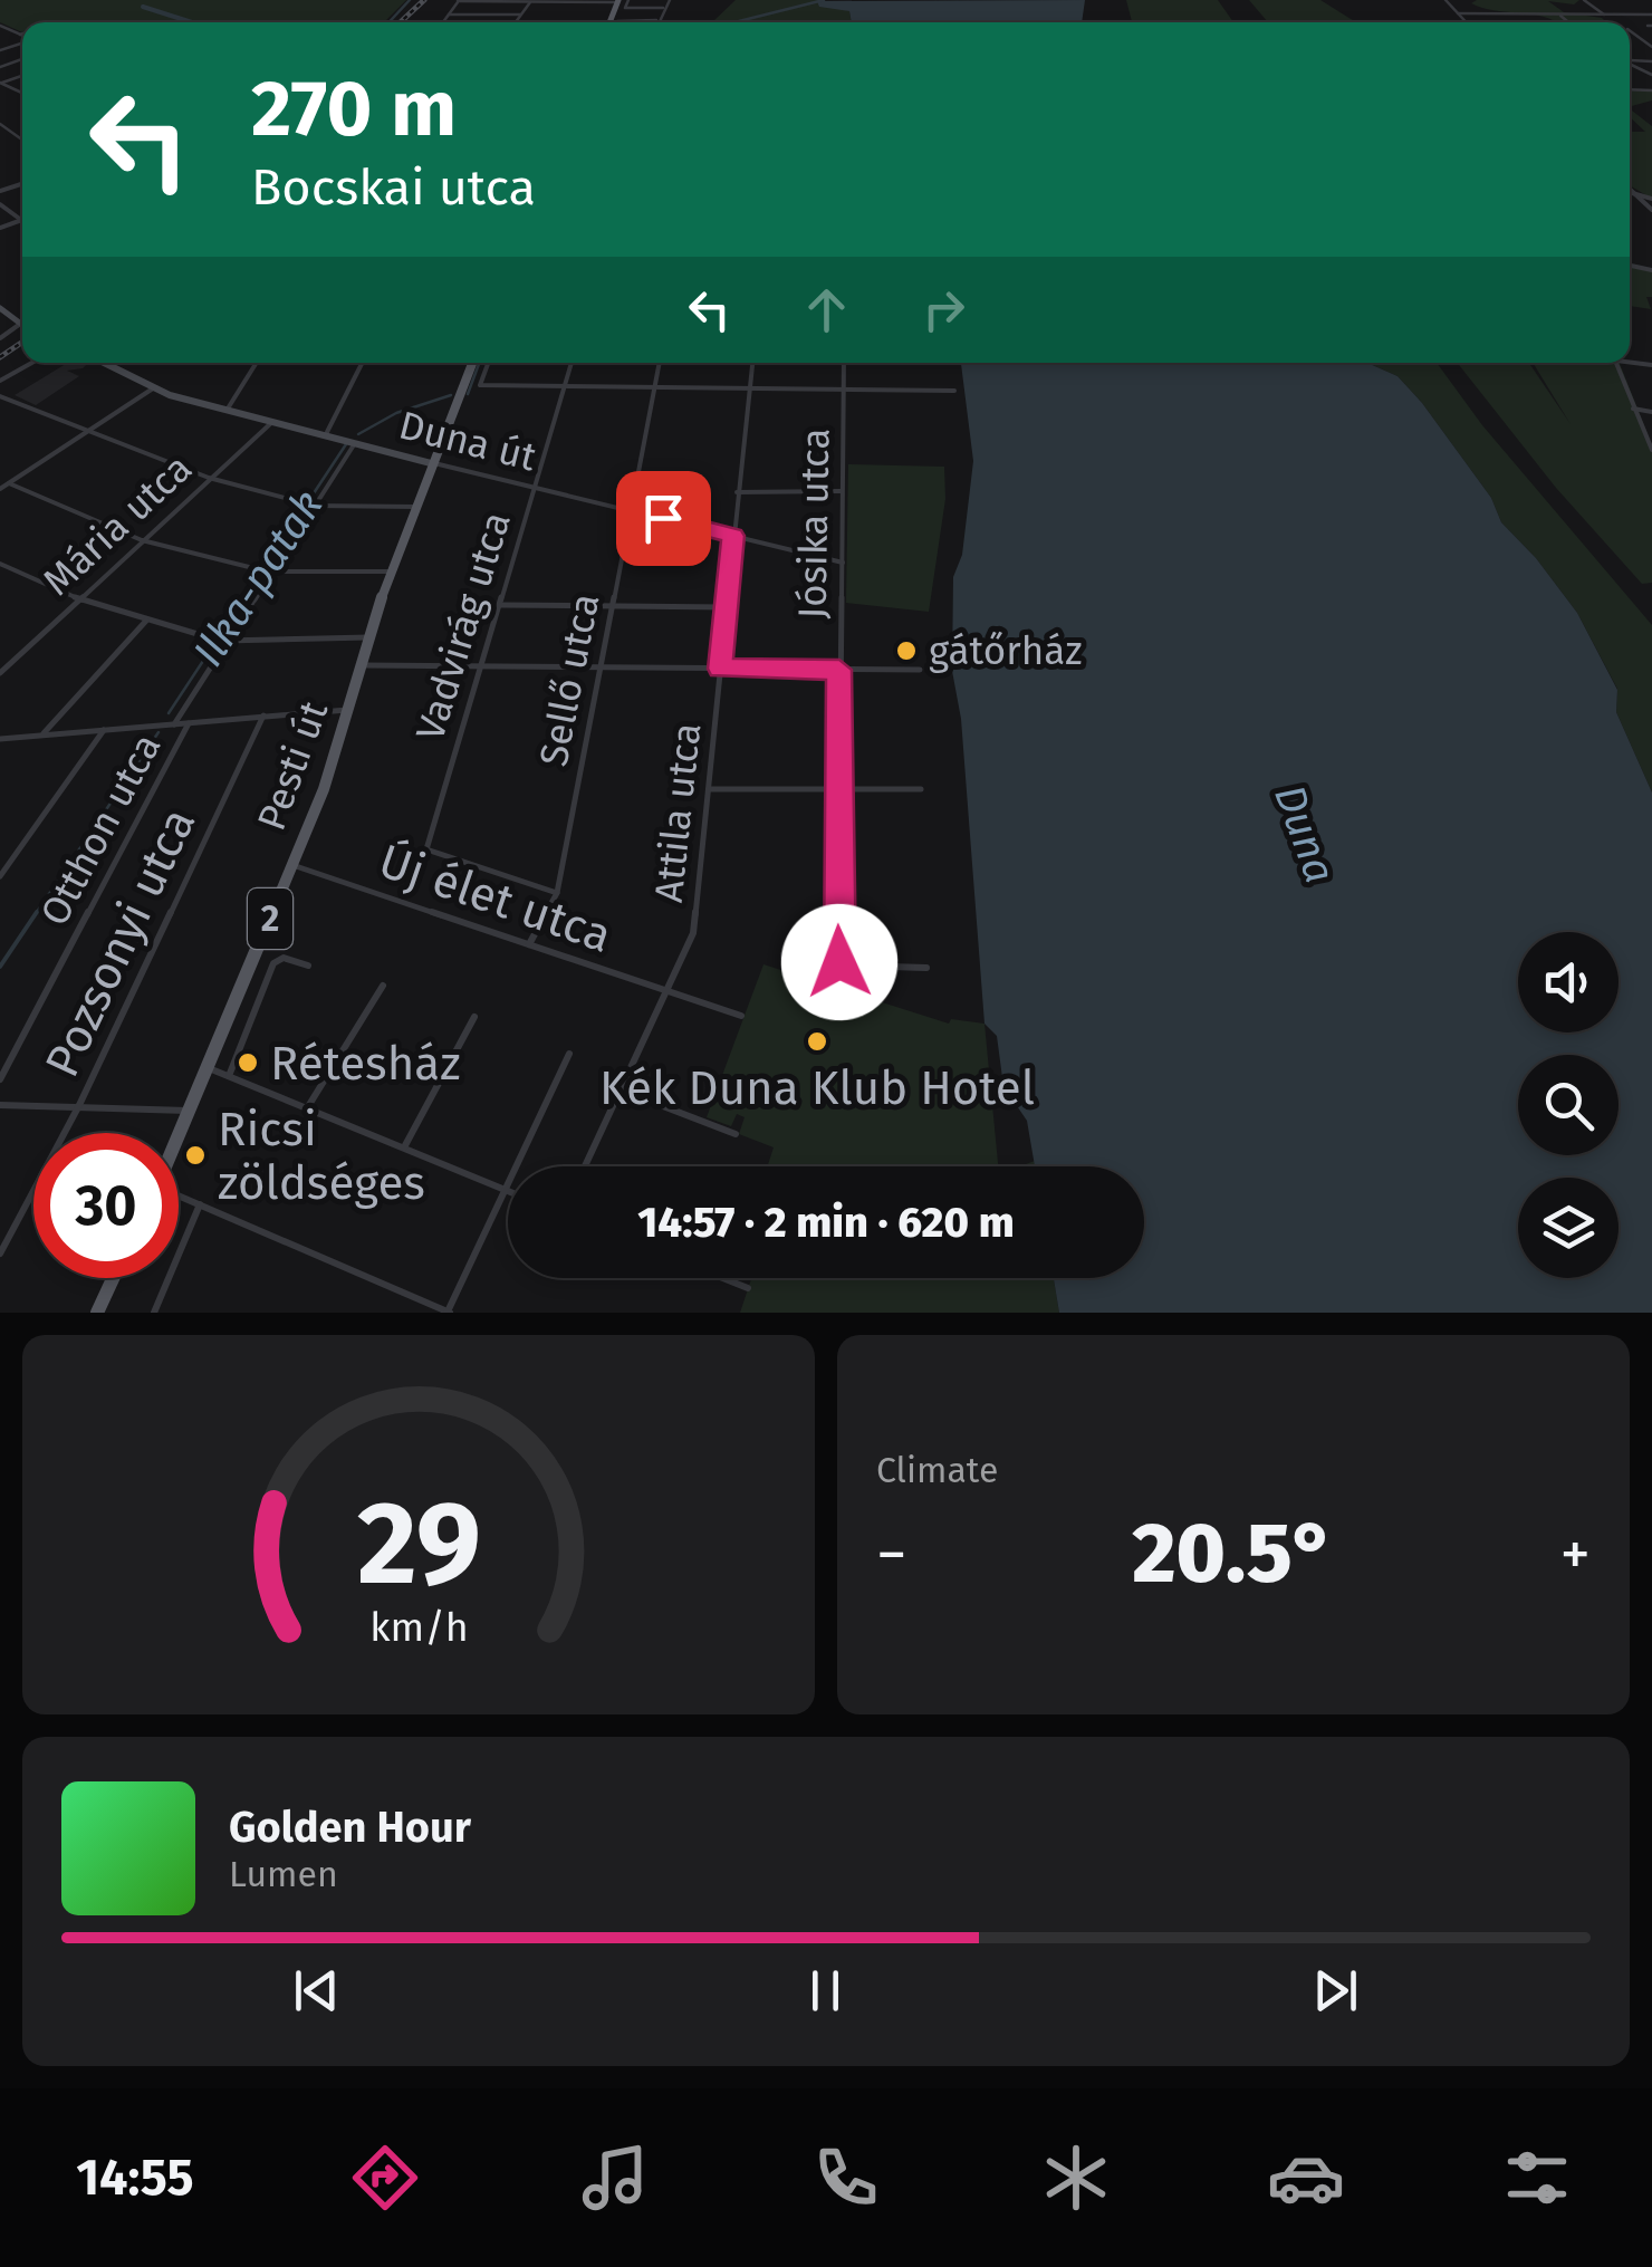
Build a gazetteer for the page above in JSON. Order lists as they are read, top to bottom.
{
  "streets": {
    "main road": ["Pesti út", "2"],
    "street": [
      "Duna út",
      "Jósika utca",
      "Mária utca",
      "Vadvirág utca",
      "Sellő utca",
      "Attila utca",
      "Otthon utca",
      "Új élet utca",
      "Pozsonyi utca"
    ]
  },
  "crossings": [
    ["Duna út", "Jósika utca"],
    ["Duna út", "Mária utca"],
    ["Duna út", "Vadvirág utca"],
    ["Duna út", "Sellő utca"],
    ["Duna út", "Pesti út"],
    ["Duna út", "Attila utca"],
    ["Vadvirág utca", "Sellő utca"],
    ["Sellő utca", "Új élet utca"],
    ["Pesti út", "Új élet utca"],
    ["Attila utca", "Új élet utca"]
  ],
  "water": ["Ilka-patak", "Duna"],
  "places": [
    "gátőrház",
    "Kék Duna Klub Hotel",
    "Rétesház",
    "Ricsi zöldséges"
  ],
  "page": {
    "turn": ["270 m", "Bocskai utca"],
    "limit": "30",
    "trip": "14:57 · 2 min · 620 m",
    "tile": "Climate",
    "heat": ["−", "20.5°", "+"],
    "song": ["Golden Hour", "Lumen"],
    "tabs": "14:55",
    "gauge": ["29", "km/h"]
  }
}
